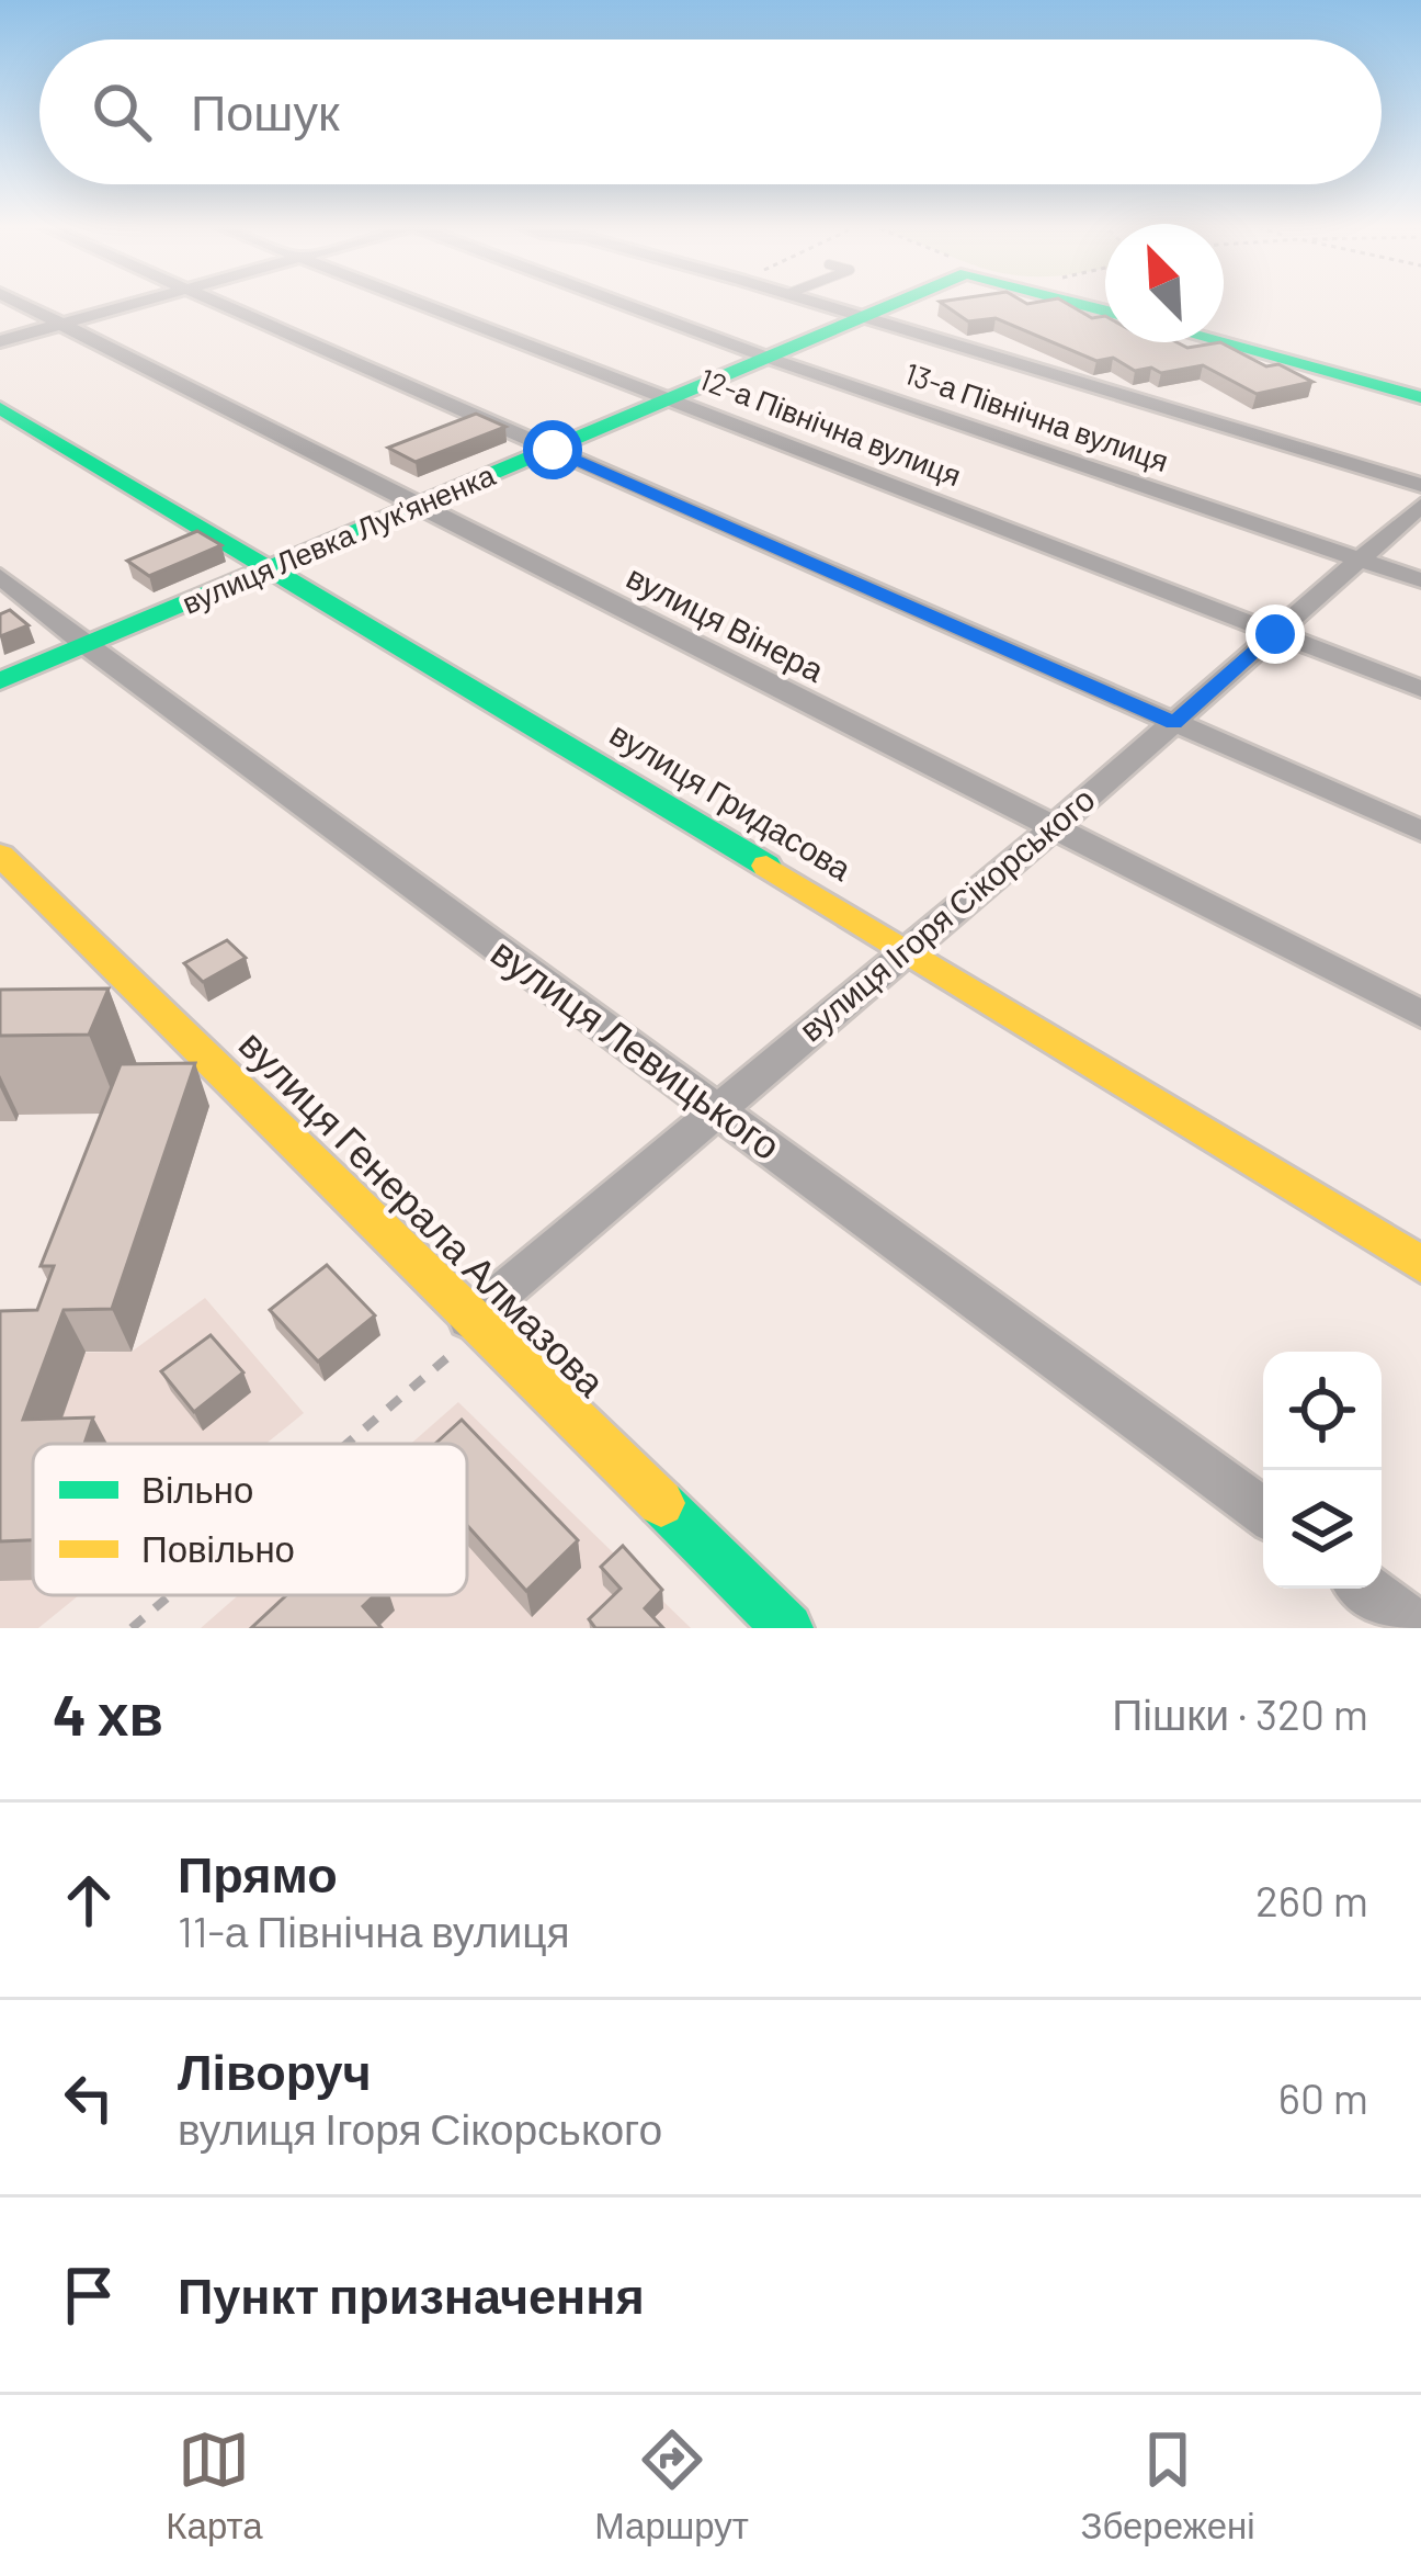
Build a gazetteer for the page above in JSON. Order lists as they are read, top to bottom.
{
  "streets": {
    "street": [
      "13-а Північна вулиця",
      "12-а Північна вулиця",
      "вулиця Левка Лук'яненка",
      "вулиця Вінера",
      "вулиця Гридасова",
      "вулиця Ігоря Сікорського",
      "вулиця Левицького",
      "вулиця Генерала Алмазова"
    ]
  },
  "crossings": [
    ["13-а Північна вулиця", "вулиця Левка Лук'яненка"],
    ["13-а Північна вулиця", "вулиця Ігоря Сікорського"],
    ["12-а Північна вулиця", "вулиця Левка Лук'яненка"],
    ["12-а Північна вулиця", "вулиця Ігоря Сікорського"],
    ["вулиця Левка Лук'яненка", "вулиця Вінера"],
    ["вулиця Левка Лук'яненка", "вулиця Гридасова"],
    ["вулиця Левка Лук'яненка", "вулиця Левицького"],
    ["вулиця Вінера", "вулиця Ігоря Сікорського"],
    ["вулиця Гридасова", "вулиця Ігоря Сікорського"],
    ["вулиця Ігоря Сікорського", "вулиця Левицького"],
    ["вулиця Ігоря Сікорського", "вулиця Генерала Алмазова"]
  ],
  "legend": ["Вільно", "Повільно"],
  "north": "top left",
  "page": {
    "search": "Пошук",
    "heading": ["4 хв", "Пішки · 320 m"],
    "list": [
      ["Прямо", "11-а Північна вулиця", "260 m"],
      ["Ліворуч", "вулиця Ігоря Сікорського", "60 m"],
      "Пункт призначення"
    ],
    "nav": ["Карта", "Маршрут", "Збережені"]
  }
}
